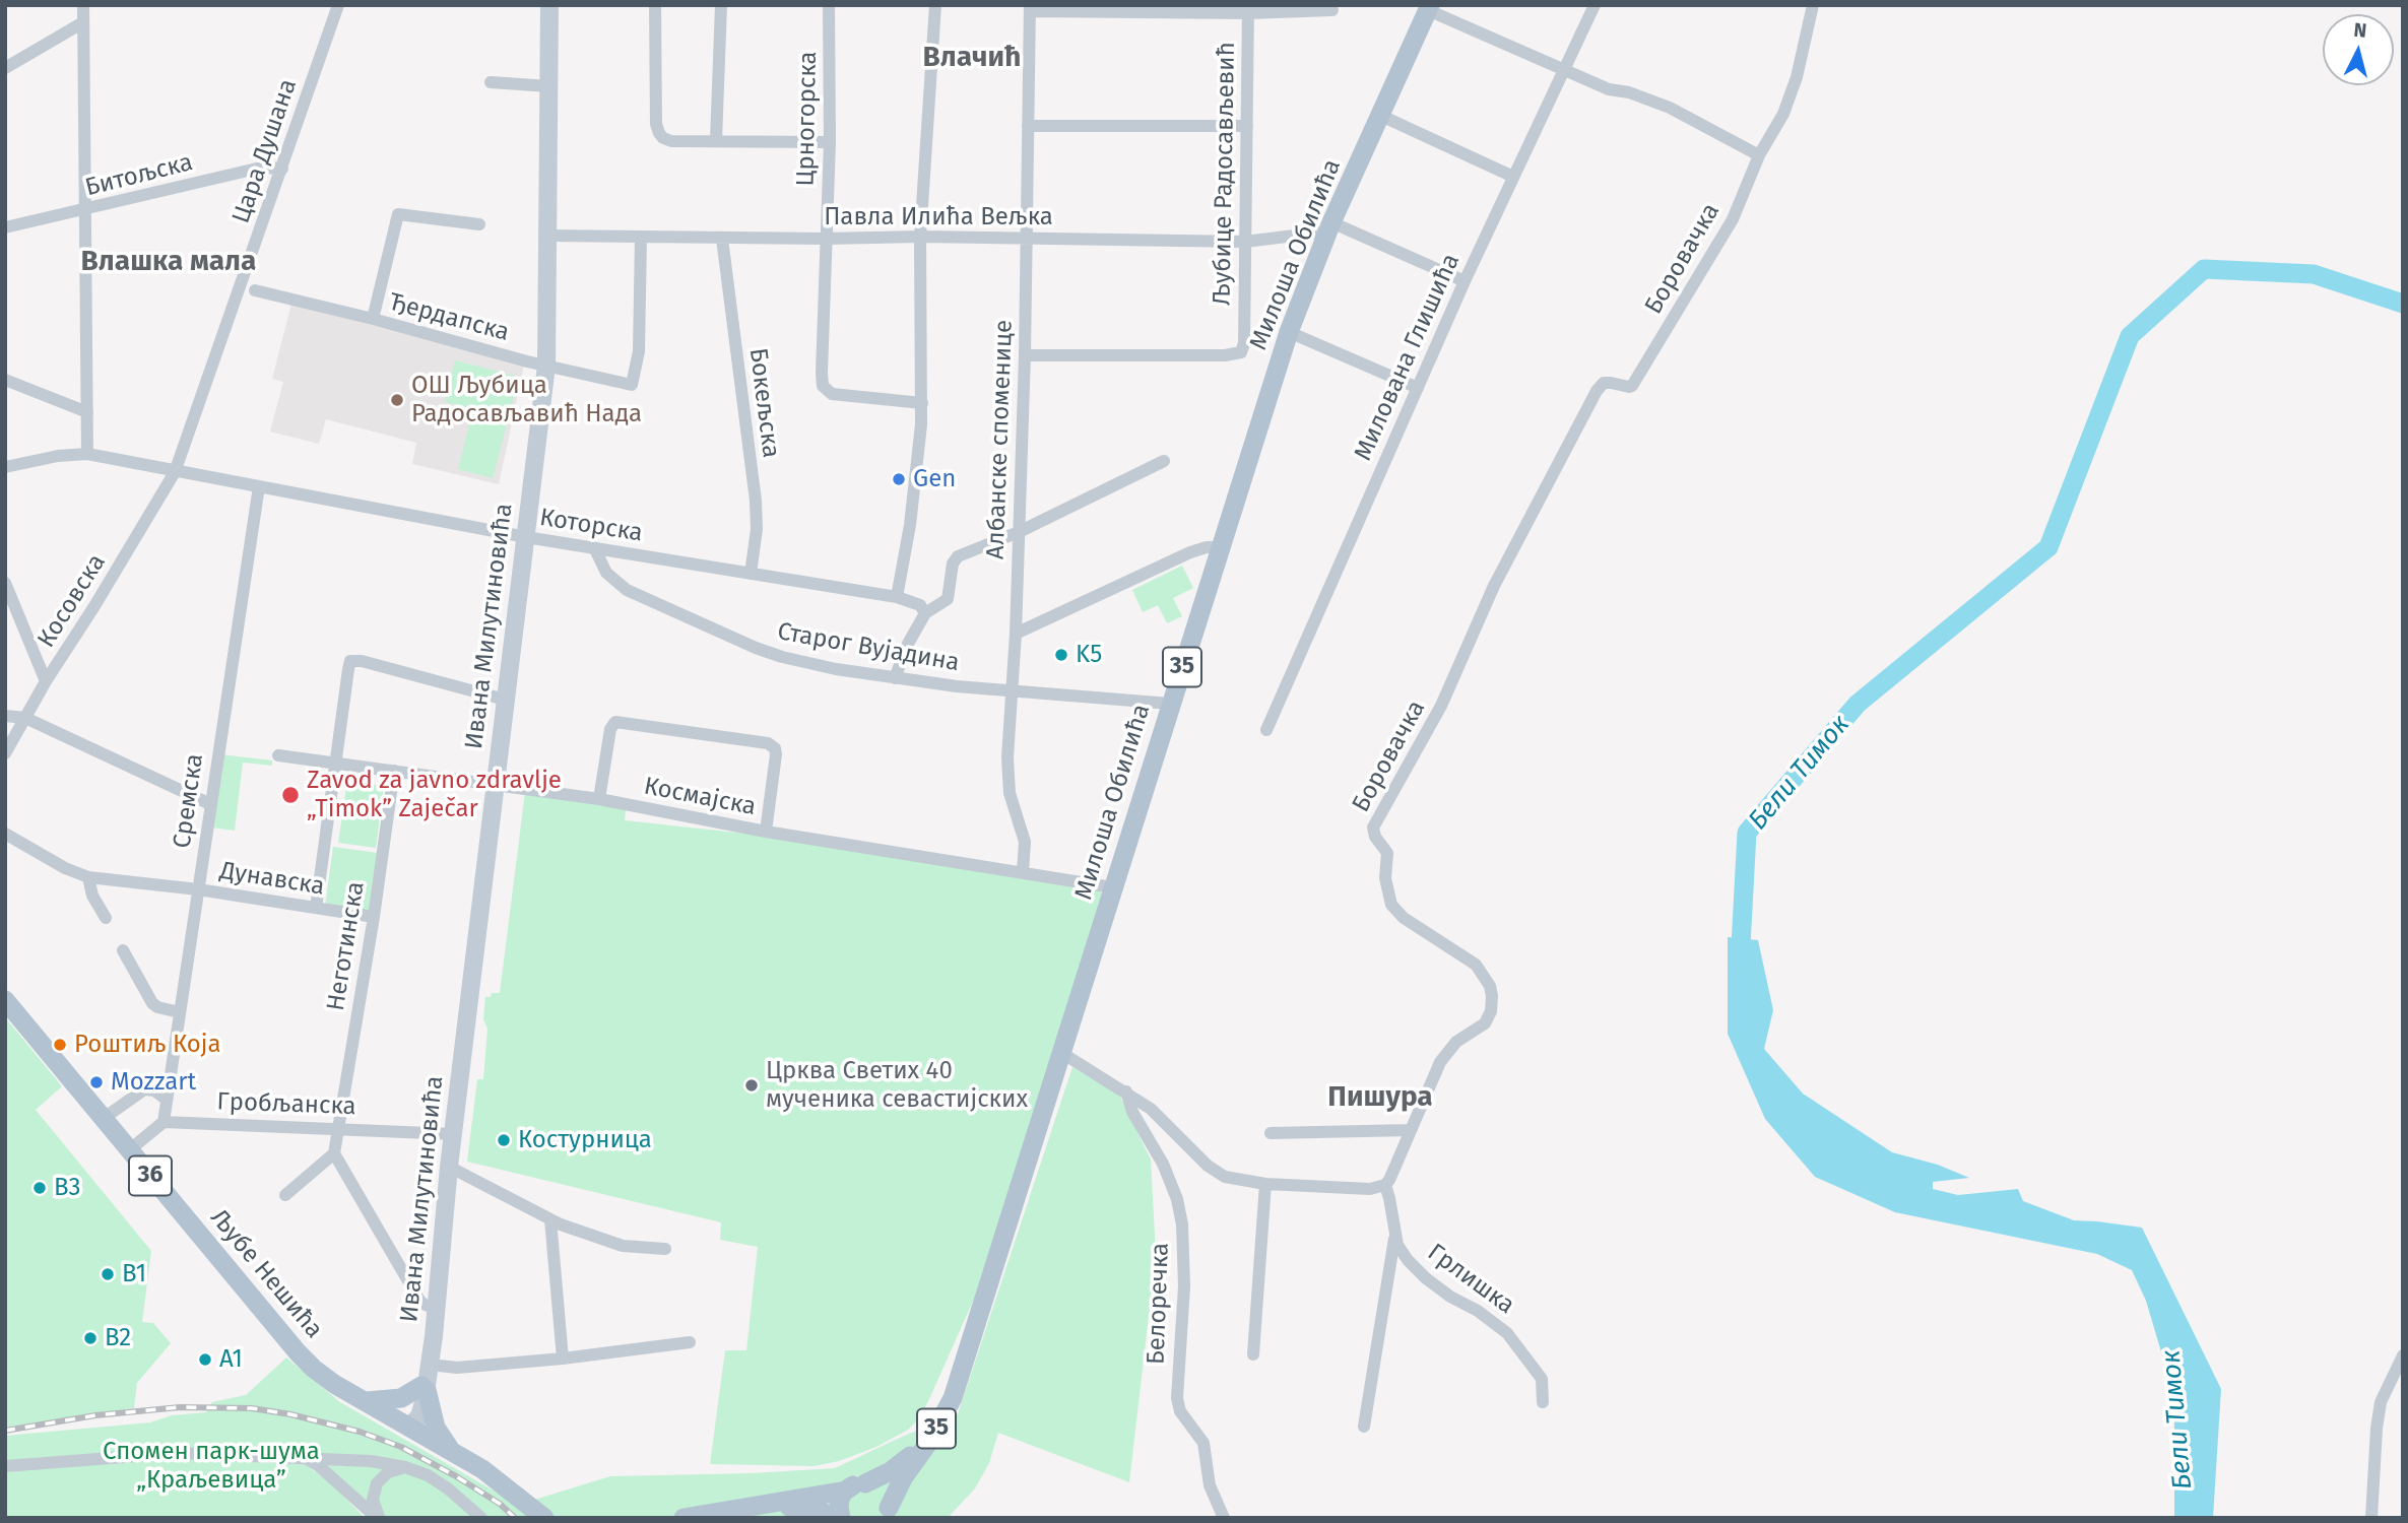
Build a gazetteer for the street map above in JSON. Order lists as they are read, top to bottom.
{
  "streets": {
    "main road": [
      "Милоша Обилића",
      "35",
      "36",
      "Љубе Нешића"
    ],
    "street": [
      "Црногорска",
      "Цара Душана",
      "Љубице Радосављевић",
      "Битољска",
      "Павла Илића Вељка",
      "Боровачка",
      "Ђердапска",
      "Милована Глишића",
      "Бокељска",
      "Албанске споменице",
      "Которска",
      "Косовска",
      "Ивана Милутиновића",
      "Старог Вујадина",
      "Космајска",
      "Сремска",
      "Дунавска",
      "Неготинска",
      "Гробљанска",
      "Грлишка",
      "Белоречка"
    ]
  },
  "crossings": [
    ["Црногорска", "Павла Илића Вељка"],
    ["Цара Душана", "Битољска"],
    ["Цара Душана", "Которска"],
    ["Цара Душана", "Косовска"],
    ["Љубице Радосављевић", "Павла Илића Вељка"],
    ["Љубице Радосављевић", "Албанске споменице"],
    ["Павла Илића Вељка", "Милоша Обилића"],
    ["Павла Илића Вељка", "Ђердапска"],
    ["Павла Илића Вељка", "Бокељска"],
    ["Павла Илића Вељка", "Албанске споменице"],
    ["Павла Илића Вељка", "Ивана Милутиновића"],
    ["Милоша Обилића", "Старог Вујадина"],
    ["Милоша Обилића", "35"],
    ["Милоша Обилића", "Космајска"],
    ["Боровачка", "Грлишка"],
    ["Ђердапска", "Ивана Милутиновића"],
    ["Бокељска", "Которска"],
    ["Албанске споменице", "Старог Вујадина"],
    ["Албанске споменице", "Космајска"],
    ["Которска", "Косовска"],
    ["Которска", "Ивана Милутиновића"],
    ["Которска", "Старог Вујадина"],
    ["Которска", "Сремска"],
    ["Ивана Милутиновића", "Космајска"],
    ["Ивана Милутиновића", "Неготинска"],
    ["Ивана Милутиновића", "Гробљанска"],
    ["Ивана Милутиновића", "Љубе Нешића"],
    ["Космајска", "Неготинска"],
    ["Сремска", "Дунавска"],
    ["Сремска", "Гробљанска"],
    ["Дунавска", "Неготинска"],
    ["Неготинска", "Гробљанска"]
  ],
  "districts": ["Влачић", "Влашка мала", "Пишура"],
  "water": ["Бели Тимок"],
  "parks": ["Спомен парк-шума „Краљевица”"],
  "places": [
    "ОШ Љубица Радосављавић Нада",
    "Gen",
    "K5",
    "Zavod za javno zdravlje „Timok” Zaječar",
    "Роштиљ Која",
    "Mozzart",
    "Црква Светих 40 мученика севастијских",
    "Костурница",
    "B3",
    "B1",
    "B2",
    "A1"
  ],
  "north": "top"
}
